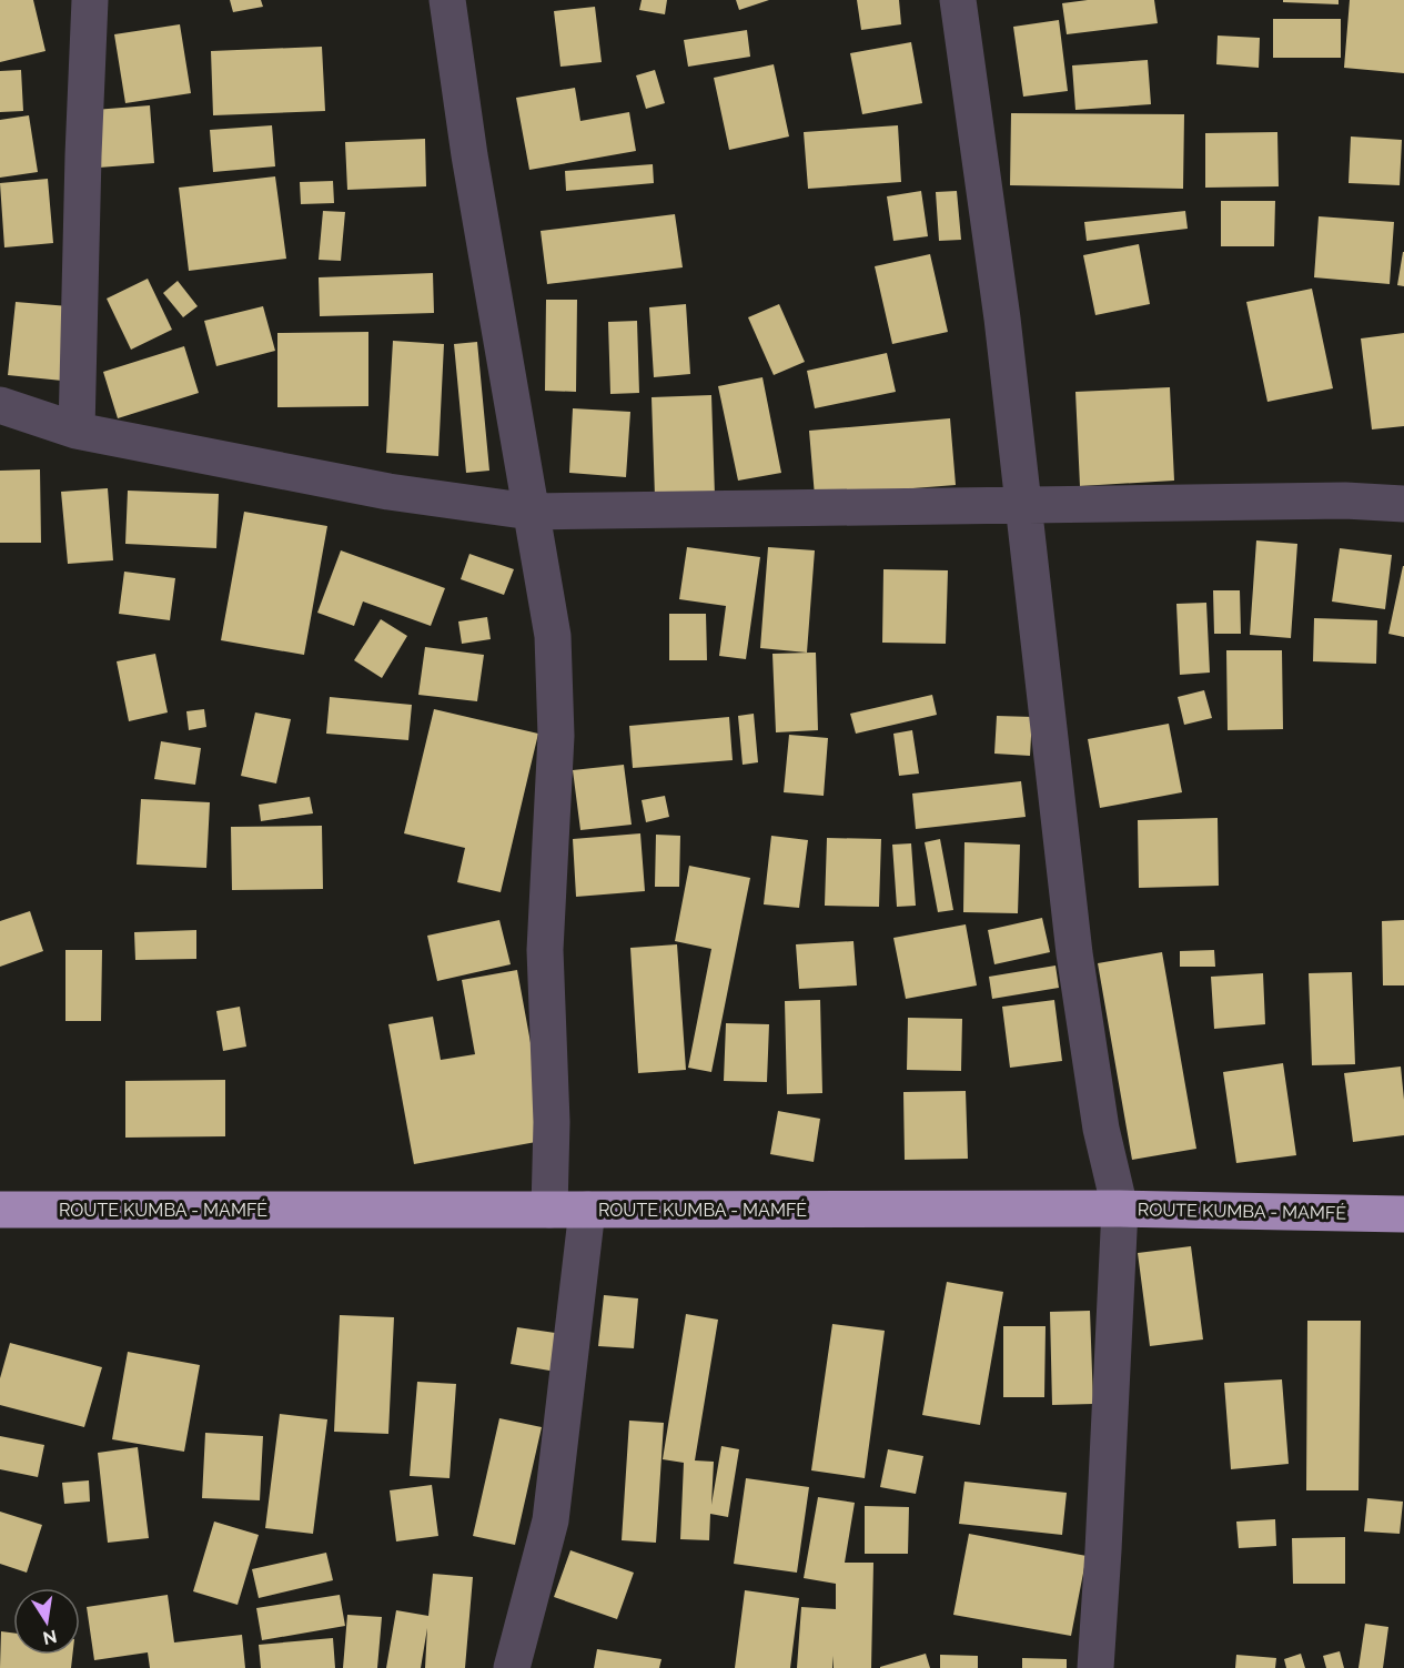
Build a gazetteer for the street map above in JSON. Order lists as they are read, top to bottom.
{
  "streets": {
    "highway": ["ROUTE KUMBA - MAMFÉ"]
  },
  "north": "bottom"
}
